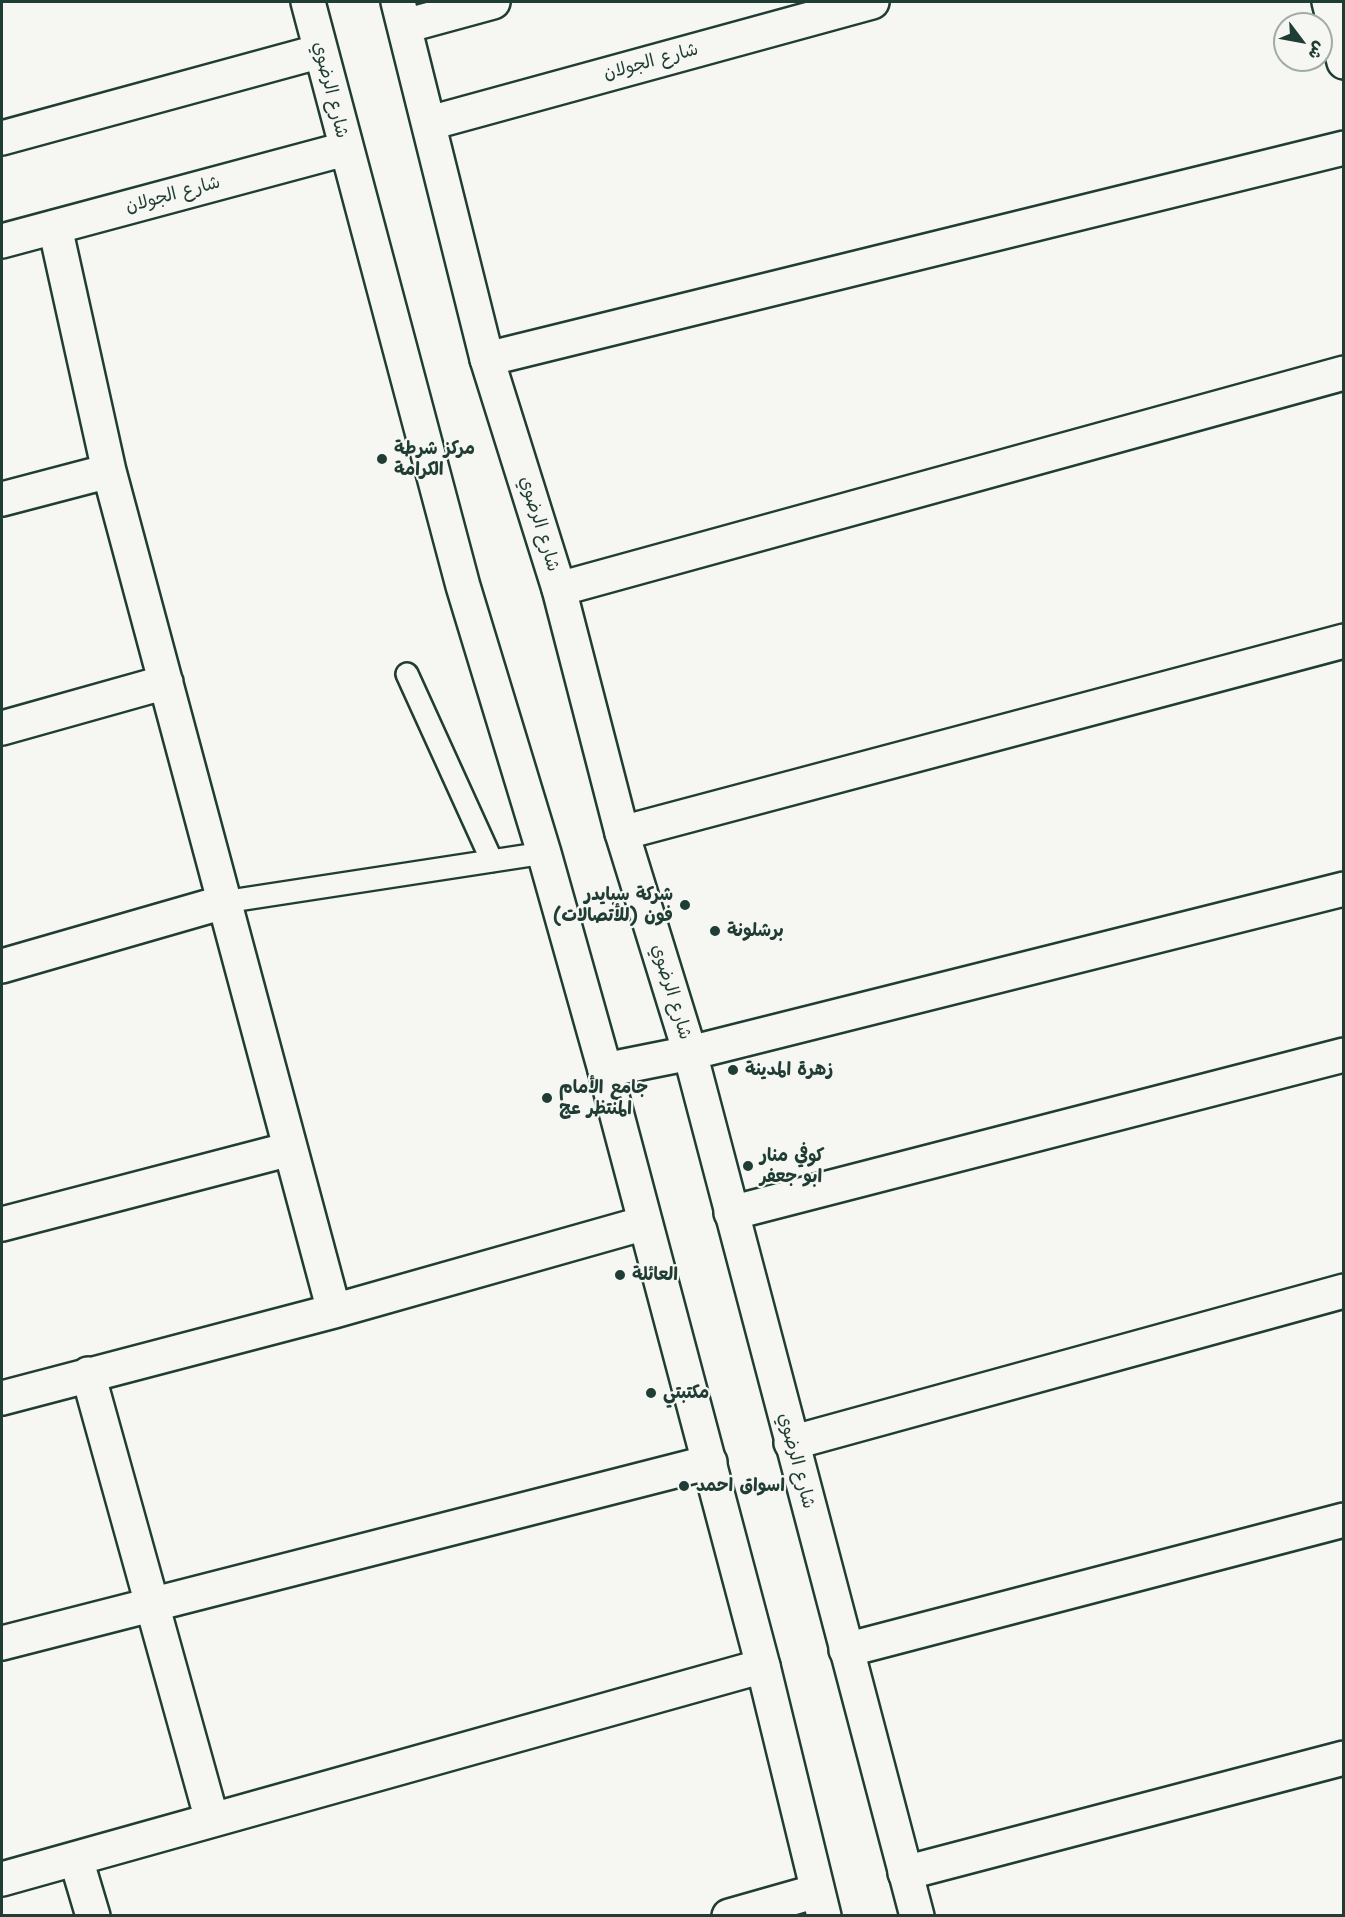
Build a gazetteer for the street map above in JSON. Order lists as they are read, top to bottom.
{
  "streets": {
    "street": ["شارع الجولان", "شارع الرضوي"]
  },
  "crossings": [
    ["شارع الجولان", "شارع الرضوي"]
  ],
  "places": [
    "مركز شرطة الكرامة",
    "شركة سبايدر فون (للأتصالات)",
    "برشلونة",
    "زهرة المدينة",
    "جامع الأمام المنتظر عج",
    "كوفي منار ابو جعفر",
    "العائلة",
    "مكتبتي",
    "اسواق احمد"
  ],
  "north": "bottom right"
}
